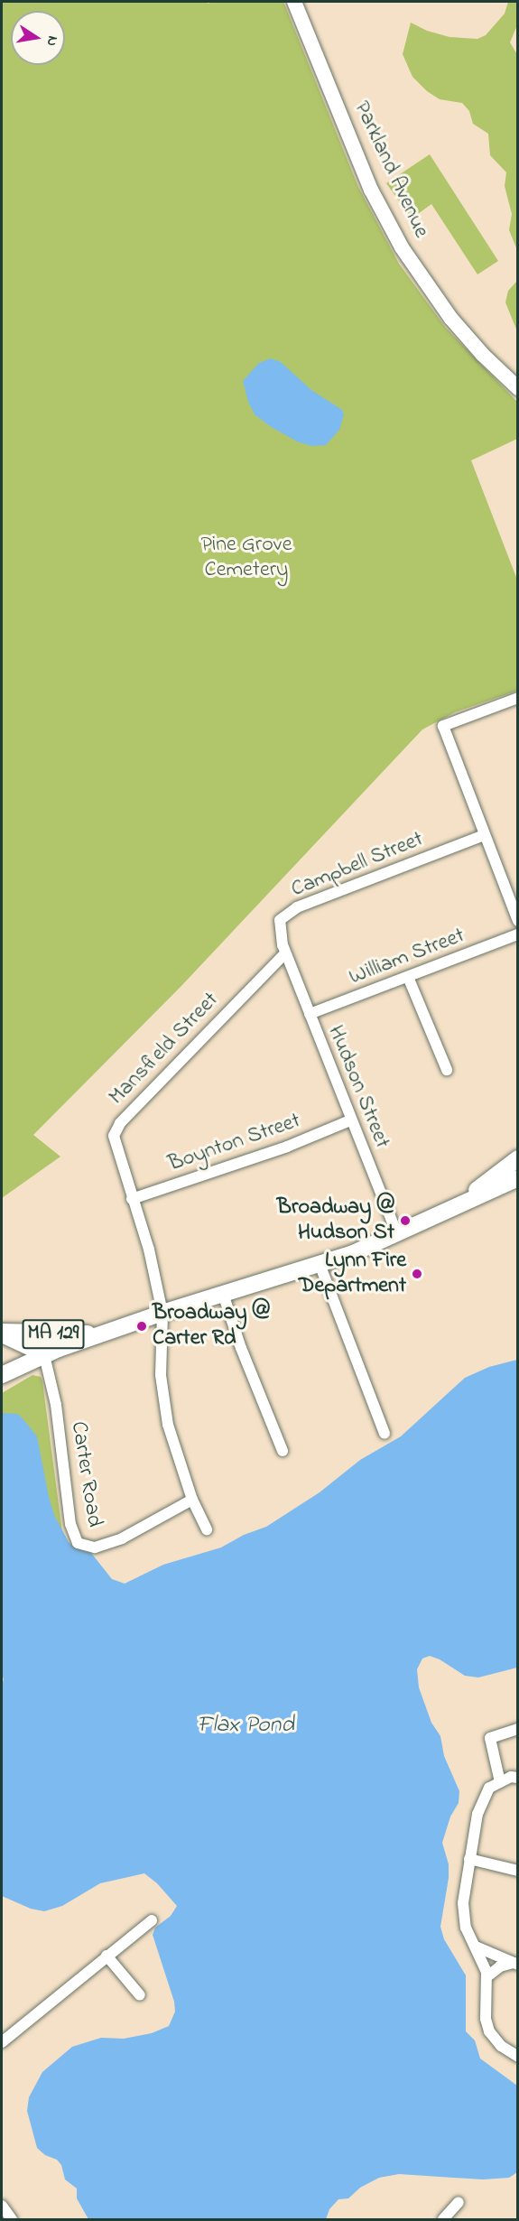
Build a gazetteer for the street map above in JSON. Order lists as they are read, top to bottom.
{
  "streets": {
    "main road": ["Parkland Avenue", "MA 129"],
    "street": [
      "Campbell Street",
      "William Street",
      "Mansfield Street",
      "Hudson Street",
      "Boynton Street",
      "Carter Road"
    ]
  },
  "crossings": [
    ["Campbell Street", "Mansfield Street"],
    ["Campbell Street", "Hudson Street"],
    ["William Street", "Hudson Street"],
    ["Mansfield Street", "Hudson Street"],
    ["Mansfield Street", "Boynton Street"],
    ["Mansfield Street", "MA 129"],
    ["Hudson Street", "Boynton Street"],
    ["Hudson Street", "MA 129"],
    ["MA 129", "Carter Road"]
  ],
  "water": ["Flax Pond"],
  "parks": ["Pine Grove Cemetery"],
  "places": ["Broadway @ Hudson St", "Lynn Fire Department", "Broadway @ Carter Rd"],
  "north": "right"
}
